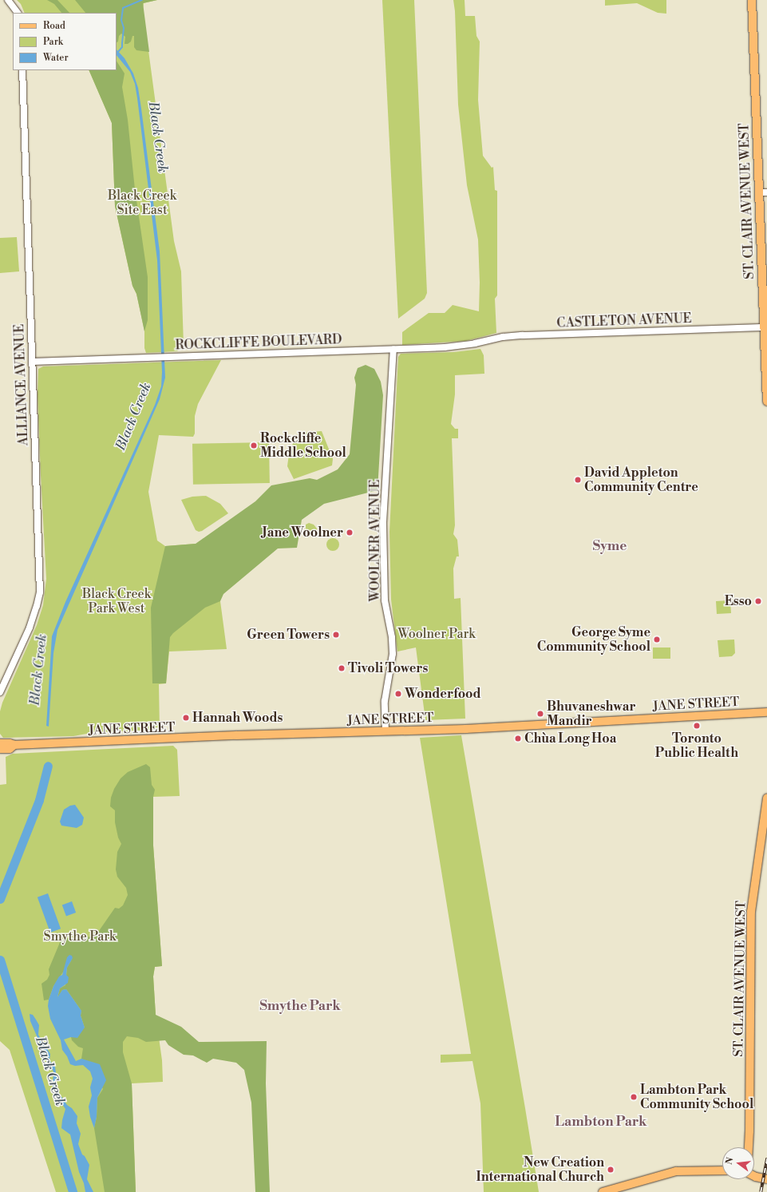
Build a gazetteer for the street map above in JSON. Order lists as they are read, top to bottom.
{
  "streets": {
    "main road": ["ST. CLAIR AVENUE WEST", "JANE STREET"],
    "street": [
      "CASTLETON AVENUE",
      "ROCKCLIFFE BOULEVARD",
      "ALLIANCE AVENUE",
      "WOOLNER AVENUE"
    ]
  },
  "crossings": [
    ["ST. CLAIR AVENUE WEST", "CASTLETON AVENUE"],
    ["CASTLETON AVENUE", "ROCKCLIFFE BOULEVARD"],
    ["ROCKCLIFFE BOULEVARD", "ALLIANCE AVENUE"],
    ["ROCKCLIFFE BOULEVARD", "WOOLNER AVENUE"],
    ["WOOLNER AVENUE", "JANE STREET"]
  ],
  "districts": ["Syme", "Smythe Park", "Lambton Park"],
  "water": ["Black Creek"],
  "parks": [
    "Black Creek Site East",
    "Black Creek Park West",
    "Woolner Park",
    "Smythe Park"
  ],
  "places": [
    "Rockcliffe Middle School",
    "David Appleton Community Centre",
    "Jane Woolner",
    "Esso",
    "Green Towers",
    "George Syme Community School",
    "Tivoli Towers",
    "Wonderfood",
    "Bhuvaneshwar Mandir",
    "Hannah Woods",
    "Toronto Public Health",
    "Chùa Long Hoa",
    "Lambton Park Community School",
    "New Creation International Church"
  ],
  "legend": ["Road", "Park", "Water"],
  "north": "left"
}
